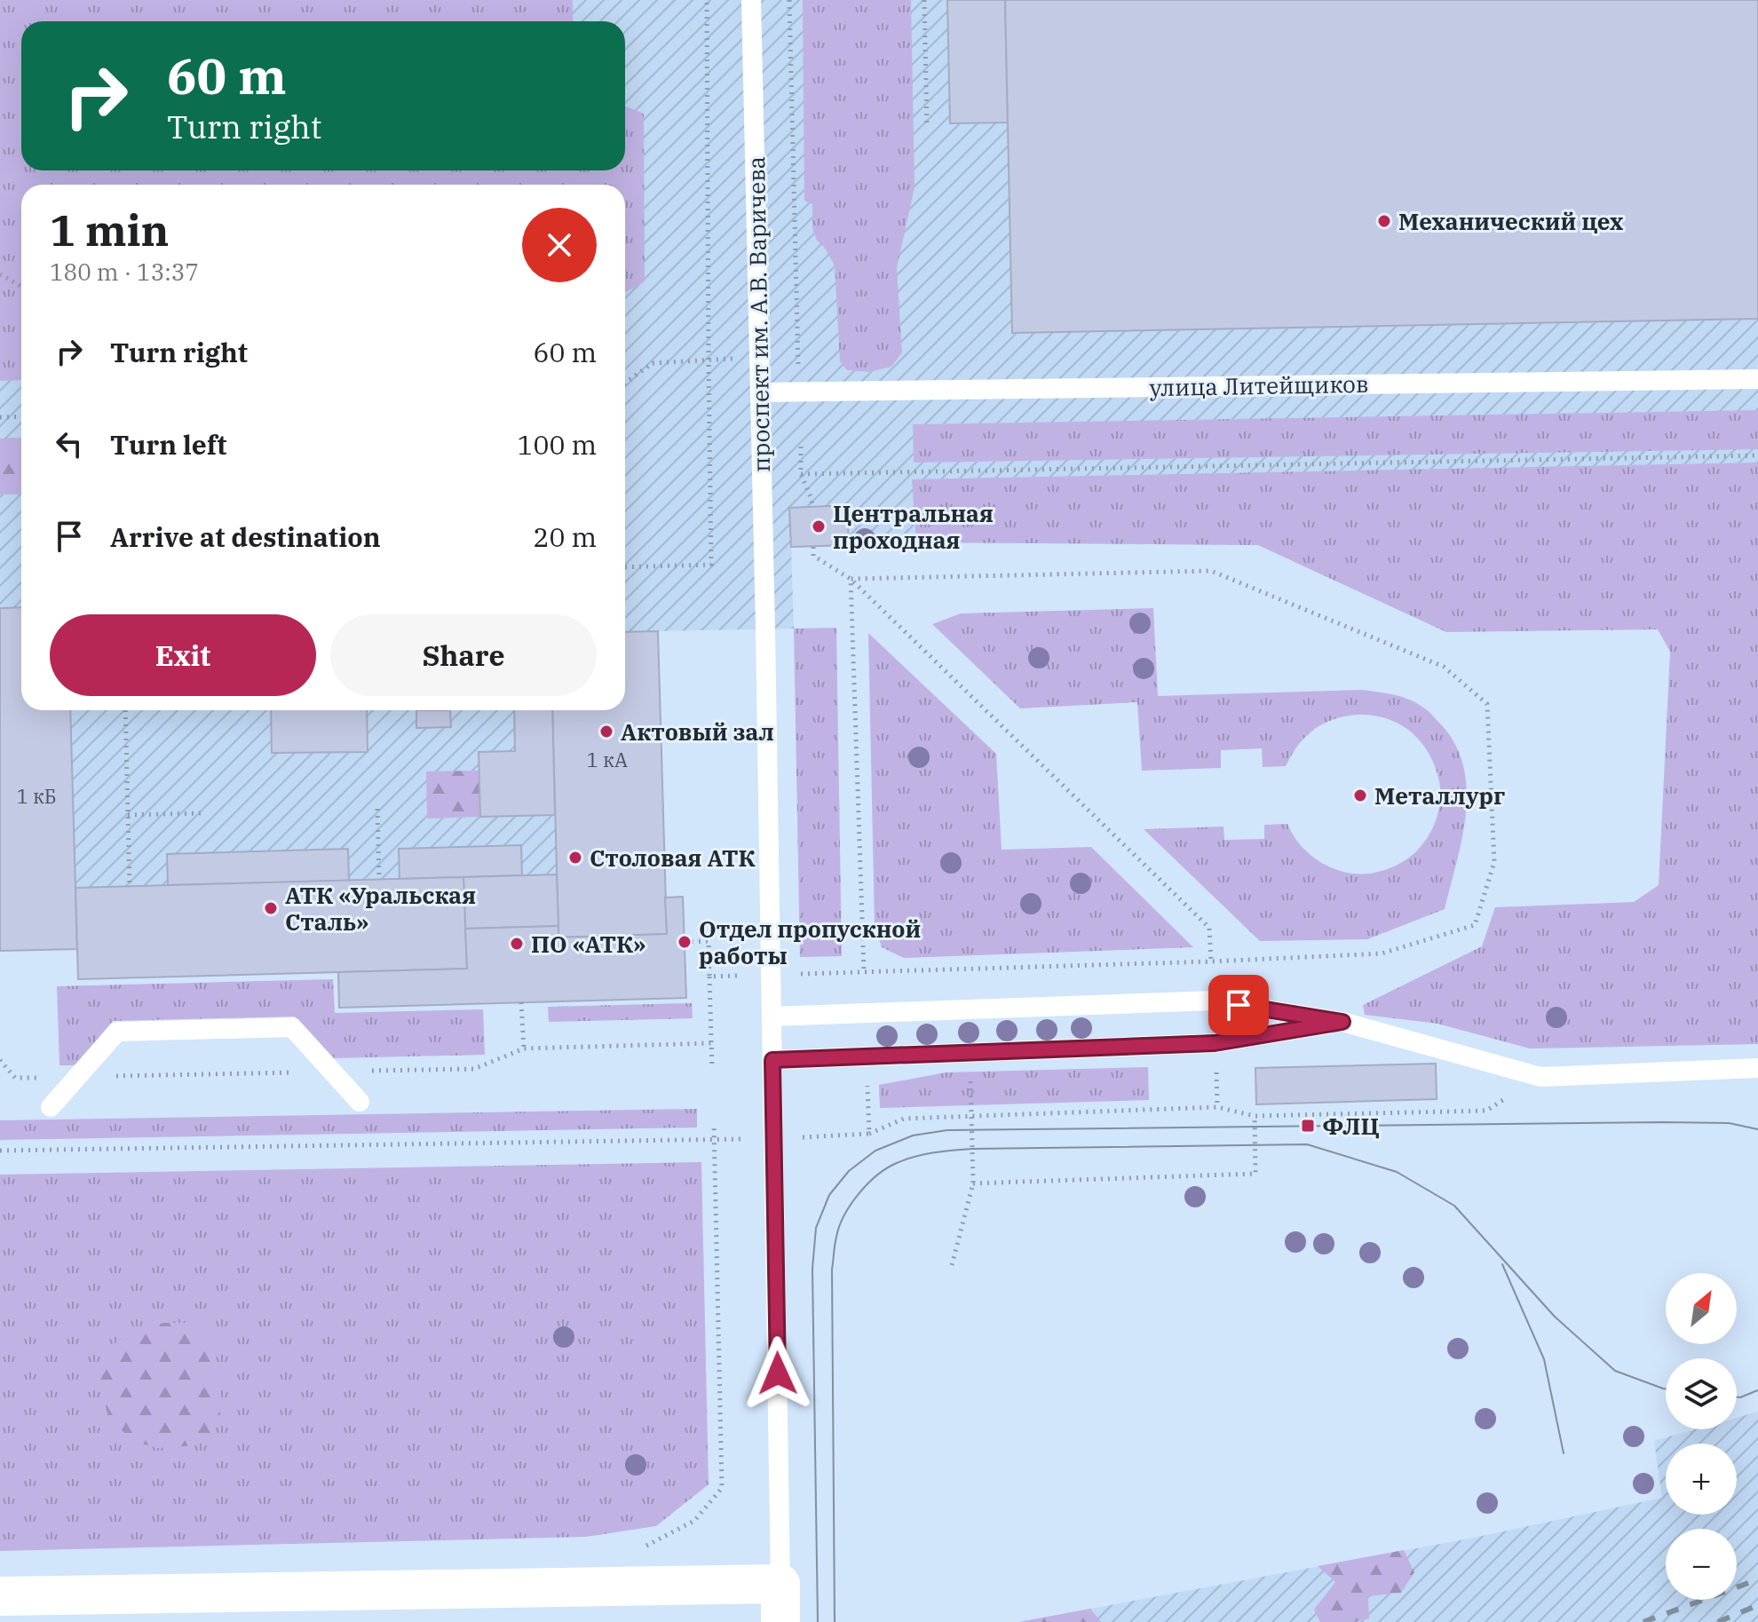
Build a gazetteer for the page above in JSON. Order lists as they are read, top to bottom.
{
  "streets": {
    "lane": ["проспект им. А.В. Варичева", "улица Литейщиков"]
  },
  "crossings": [
    ["проспект им. А.В. Варичева", "улица Литейщиков"]
  ],
  "places": {
    "other": [
      "Механический цех",
      "Центральная проходная",
      "Актовый зал",
      "Металлург",
      "Столовая АТК",
      "АТК «Уральская Сталь»",
      "Отдел пропускной работы",
      "ПО «АТК»"
    ],
    "transit": ["ФЛЦ"]
  },
  "house_numbers": ["1 кА", "1 кБ"],
  "north": "top right",
  "page": {
    "turn": ["60 m", "Turn right"],
    "heading": ["1 min", "180 m · 13:37"],
    "list": [
      {
        "name": "Turn right",
        "value": "60 m"
      },
      {
        "name": "Turn left",
        "value": "100 m"
      },
      {
        "name": "Arrive at destination",
        "value": "20 m"
      }
    ],
    "buttons": ["Exit", "Share"],
    "map_buttons": ["+", "−"]
  }
}
